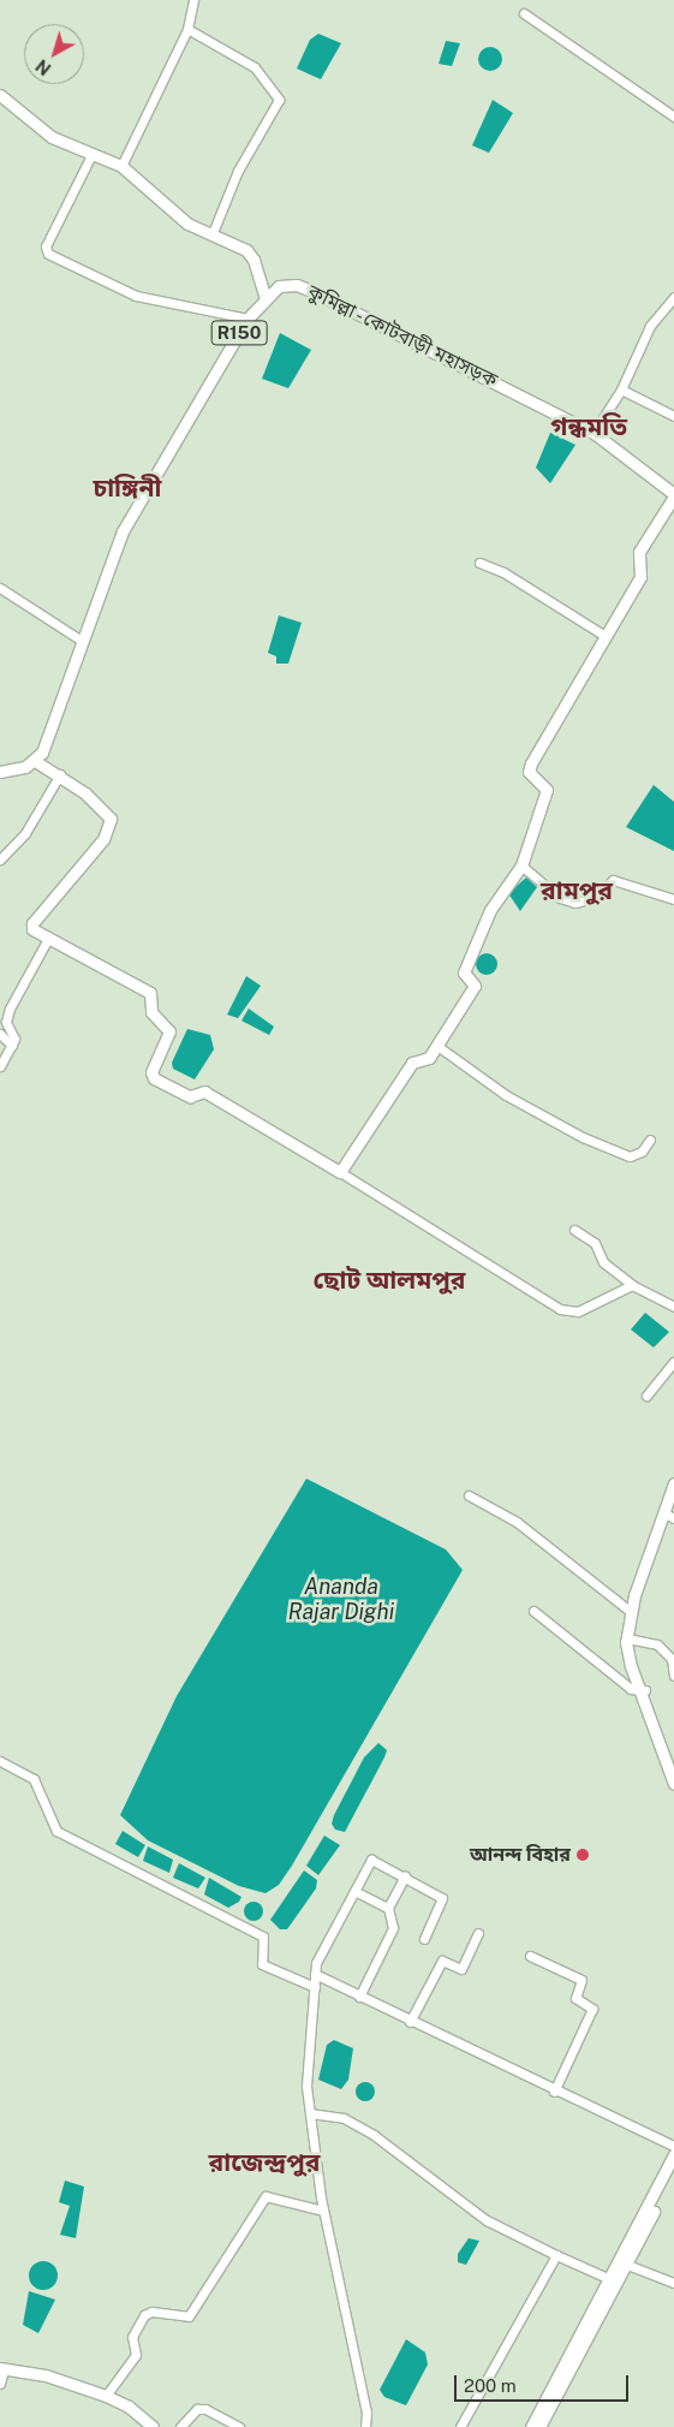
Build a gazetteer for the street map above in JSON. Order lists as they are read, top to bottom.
{
  "streets": {
    "main road": ["R150", "কুমিল্লা - কোটবাড়ী মহাসড়ক"]
  },
  "crossings": [
    ["R150", "কুমিল্লা - কোটবাড়ী মহাসড়ক"]
  ],
  "districts": [
    "গন্ধমতি",
    "চাঙ্গিনী",
    "রামপুর",
    "ছোট আলমপুর",
    "রাজেন্দ্রপুর"
  ],
  "water": ["Ananda Rajar Dighi"],
  "places": ["আনন্দ বিহার"],
  "scale_bar": "200 m",
  "north": "bottom left"
}
